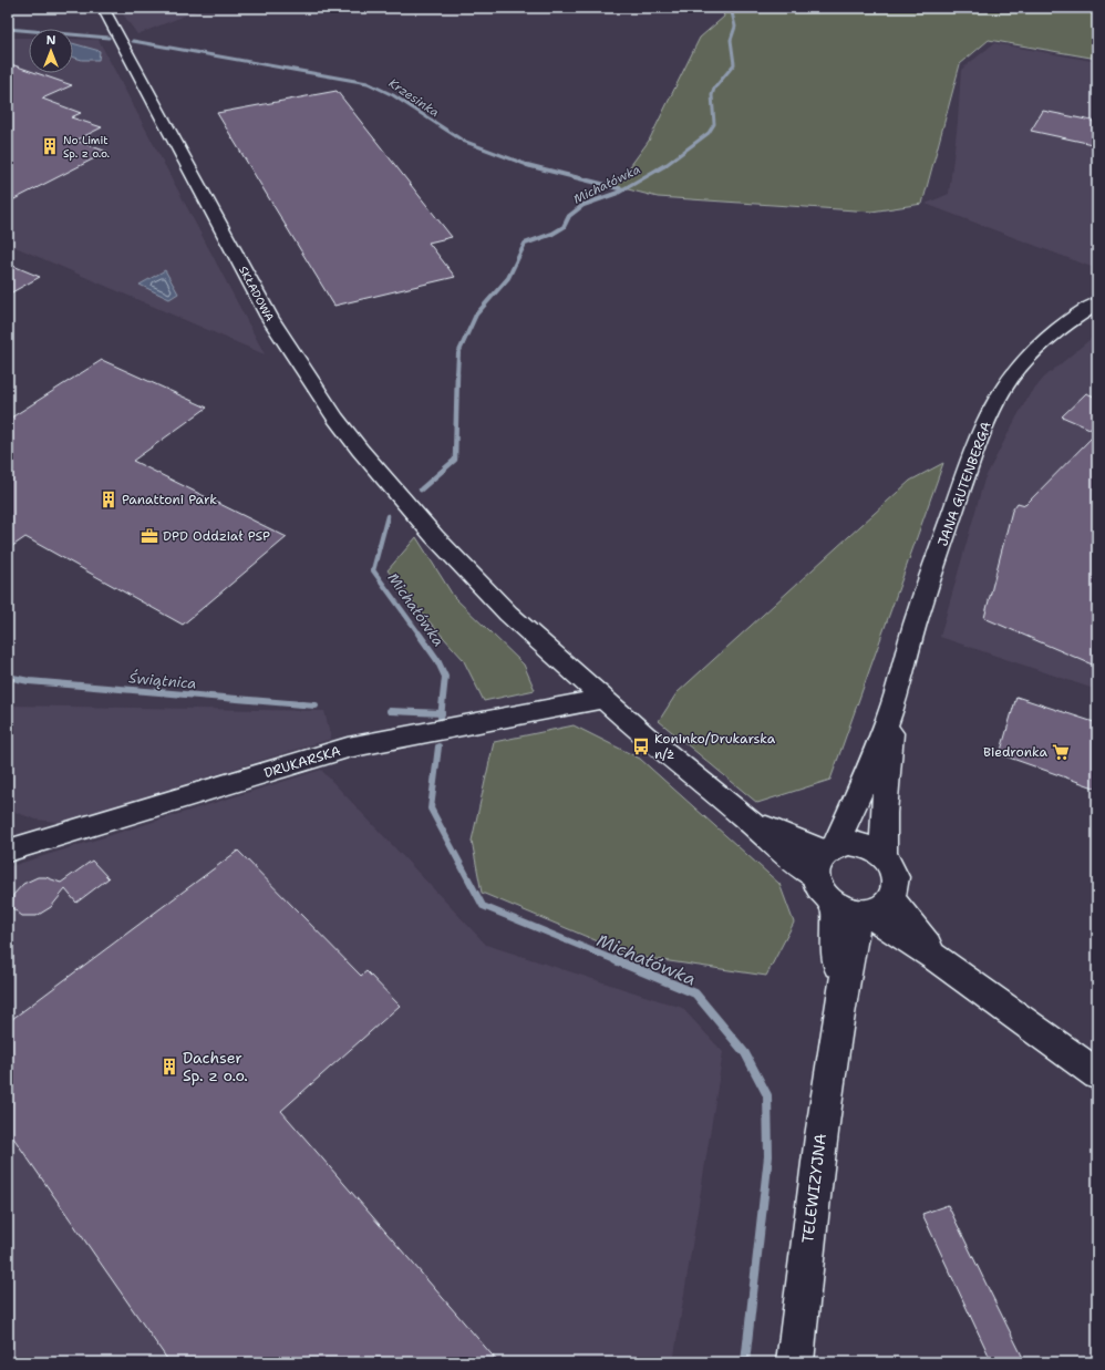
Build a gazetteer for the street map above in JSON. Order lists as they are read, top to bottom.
{
  "streets": {
    "street": [
      "SKŁADOWA",
      "JANA GUTENBERGA",
      "DRUKARSKA",
      "TELEWIZYJNA"
    ]
  },
  "crossings": [
    ["SKŁADOWA", "DRUKARSKA"],
    ["JANA GUTENBERGA", "TELEWIZYJNA"]
  ],
  "water": ["Krzesinka", "Michałówka", "Świątnica"],
  "places": {
    "building": ["No Limit Sp. z o.o.", "Panattoni Park", "Dachser Sp. z o.o."],
    "office": ["DPD Oddział PSP"],
    "bus stop": ["Koninko/Drukarska n/ż"],
    "supermarket": ["Biedronka"]
  },
  "north": "top"
}
